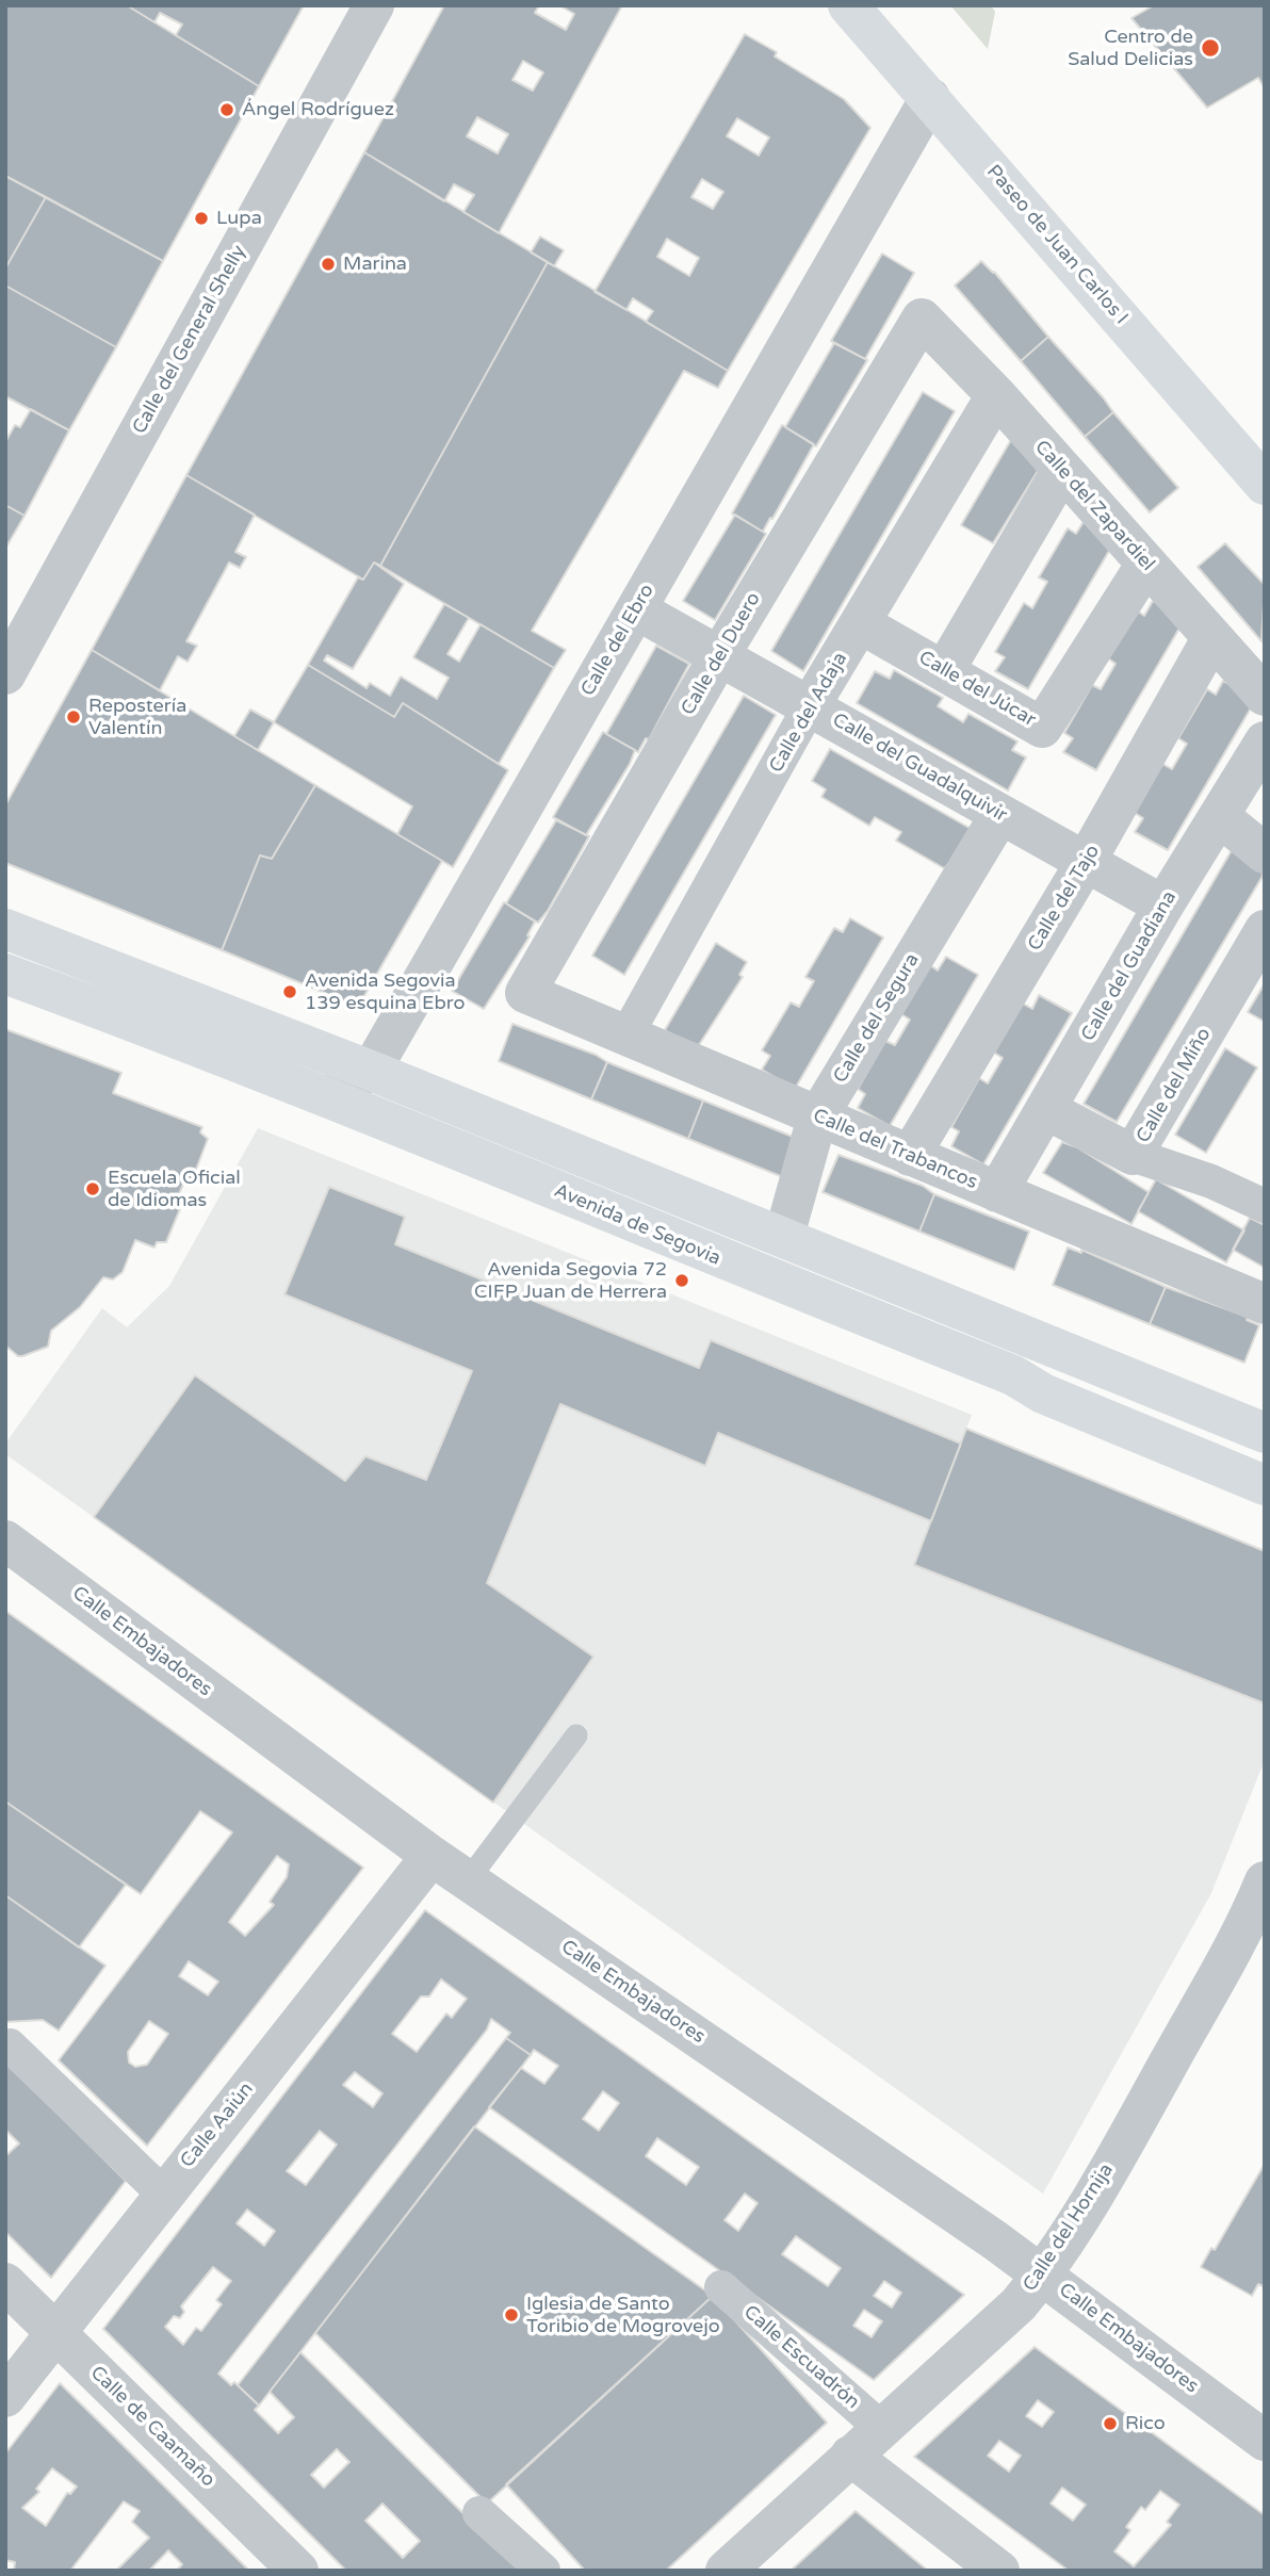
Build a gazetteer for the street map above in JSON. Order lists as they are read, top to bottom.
{
  "streets": {
    "main road": ["Paseo de Juan Carlos I", "Avenida de Segovia"],
    "street": [
      "Calle del General Shelly",
      "Calle del Zapardiel",
      "Calle del Ebro",
      "Calle del Duero",
      "Calle del Júcar",
      "Calle del Adaja",
      "Calle del Guadalquivir",
      "Calle del Tajo",
      "Calle del Guadiana",
      "Calle del Segura",
      "Calle del Miño",
      "Calle del Trabancos",
      "Calle Embajadores",
      "Calle Aaiún",
      "Calle del Hornija",
      "Calle Escuadrón",
      "Calle de Caamaño"
    ]
  },
  "crossings": [
    ["Paseo de Juan Carlos I", "Calle del Ebro"],
    ["Calle del Zapardiel", "Calle del Duero"],
    ["Calle del Zapardiel", "Calle del Júcar"],
    ["Calle del Zapardiel", "Calle del Adaja"],
    ["Calle del Zapardiel", "Calle del Tajo"],
    ["Calle del Ebro", "Calle del Guadalquivir"],
    ["Calle del Duero", "Calle del Guadalquivir"],
    ["Calle del Duero", "Calle del Trabancos"],
    ["Calle del Júcar", "Calle del Adaja"],
    ["Calle del Adaja", "Calle del Guadalquivir"],
    ["Calle del Adaja", "Calle del Trabancos"],
    ["Calle del Guadalquivir", "Calle del Tajo"],
    ["Calle del Guadalquivir", "Calle del Guadiana"],
    ["Calle del Guadalquivir", "Calle del Segura"],
    ["Calle del Tajo", "Calle del Trabancos"],
    ["Calle del Guadiana", "Calle del Miño"],
    ["Calle del Guadiana", "Calle del Trabancos"],
    ["Calle del Segura", "Calle del Trabancos"],
    ["Calle Embajadores", "Calle Aaiún"],
    ["Calle Embajadores", "Calle del Hornija"],
    ["Calle Aaiún", "Calle de Caamaño"],
    ["Calle del Hornija", "Calle Escuadrón"]
  ],
  "places": [
    "Centro de Salud Delicias",
    "Ángel Rodríguez",
    "Lupa",
    "Marina",
    "Repostería Valentín",
    "Avenida Segovia 139 esquina Ebro",
    "Escuela Oficial de Idiomas",
    "Avenida Segovia 72 CIFP Juan de Herrera",
    "Iglesia de Santo Toribio de Mogrovejo",
    "Rico"
  ]
}
